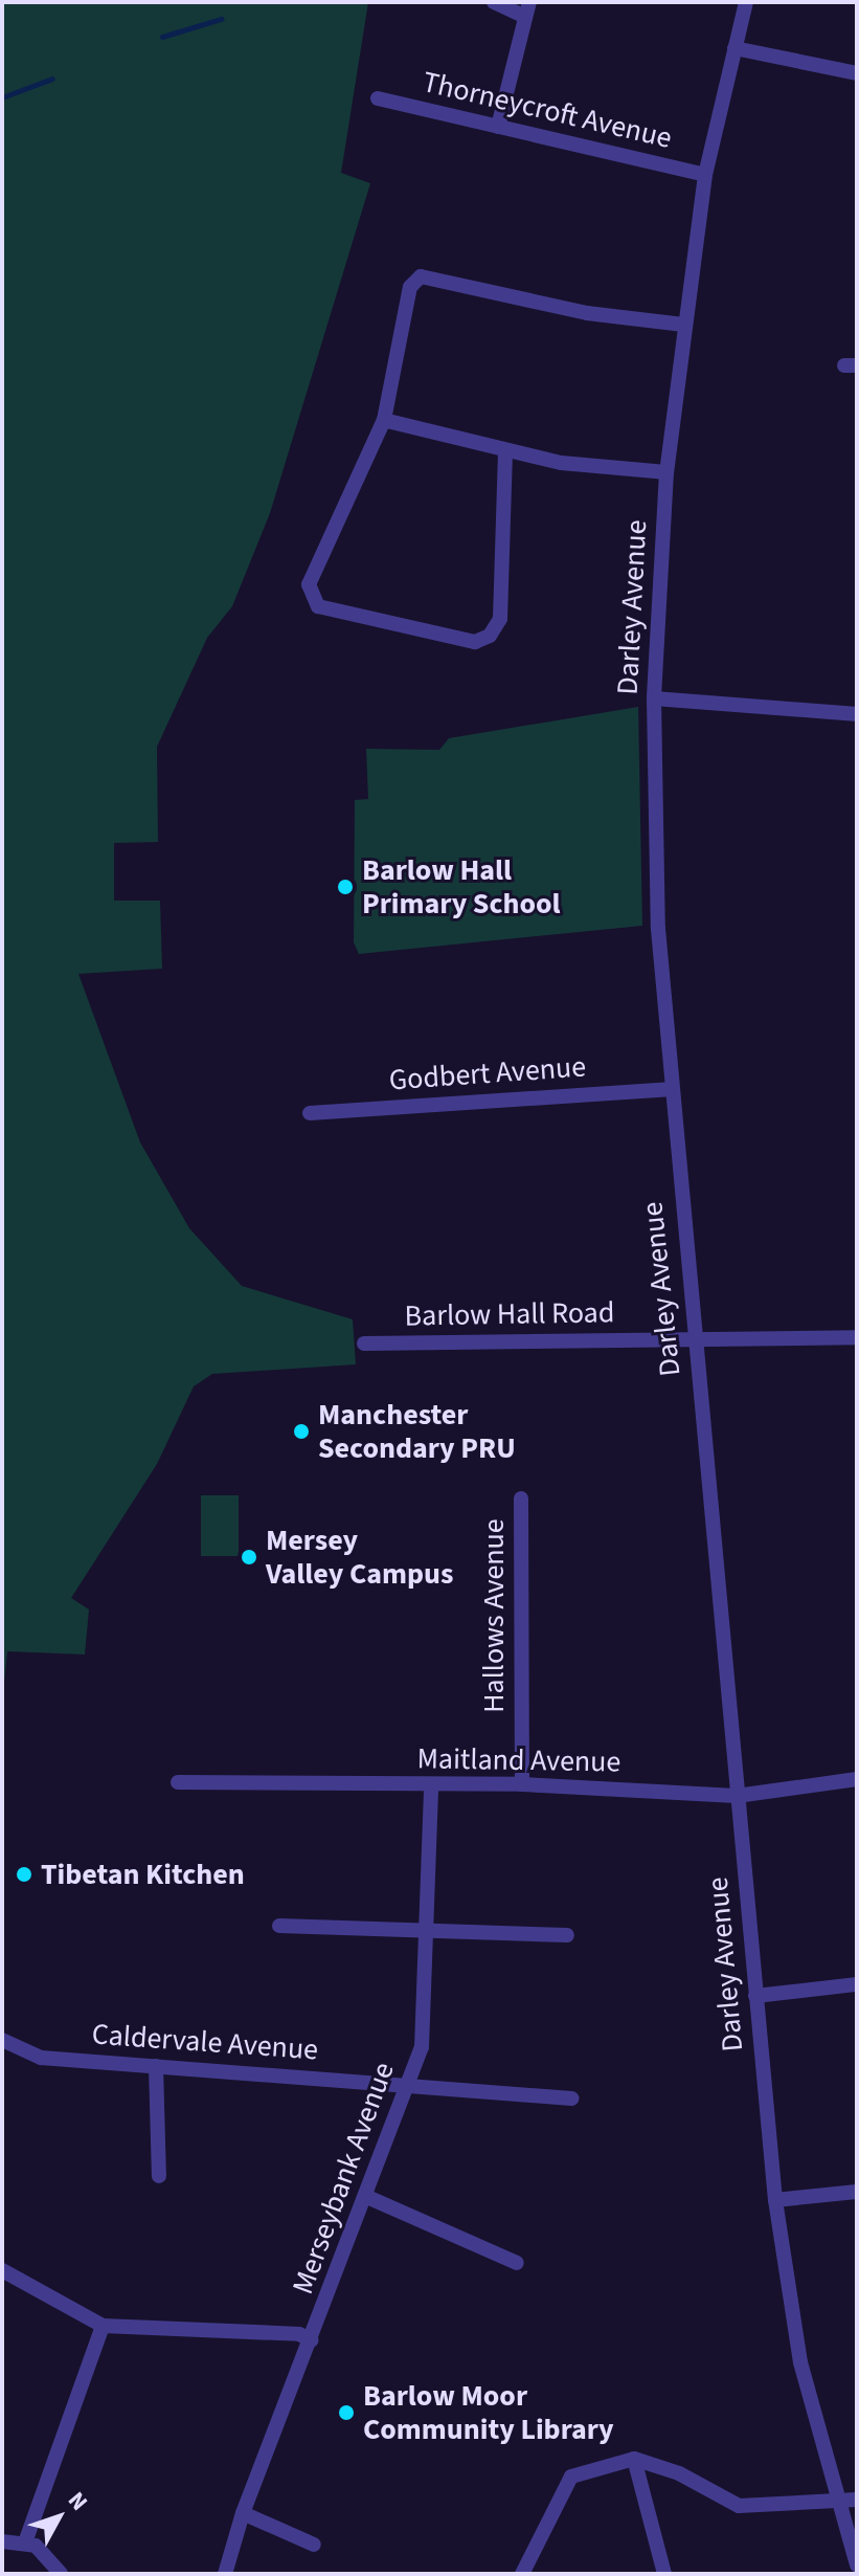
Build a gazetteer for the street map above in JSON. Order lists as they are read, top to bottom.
{
  "streets": {
    "street": [
      "Thorneycroft Avenue",
      "Darley Avenue",
      "Godbert Avenue",
      "Barlow Hall Road",
      "Hallows Avenue",
      "Maitland Avenue",
      "Caldervale Avenue",
      "Merseybank Avenue"
    ]
  },
  "crossings": [
    ["Thorneycroft Avenue", "Darley Avenue"],
    ["Darley Avenue", "Godbert Avenue"],
    ["Darley Avenue", "Barlow Hall Road"],
    ["Darley Avenue", "Maitland Avenue"],
    ["Hallows Avenue", "Maitland Avenue"],
    ["Maitland Avenue", "Merseybank Avenue"],
    ["Caldervale Avenue", "Merseybank Avenue"]
  ],
  "places": [
    "Barlow Hall Primary School",
    "Manchester Secondary PRU",
    "Mersey Valley Campus",
    "Tibetan Kitchen",
    "Barlow Moor Community Library"
  ],
  "north": "top right"
}
